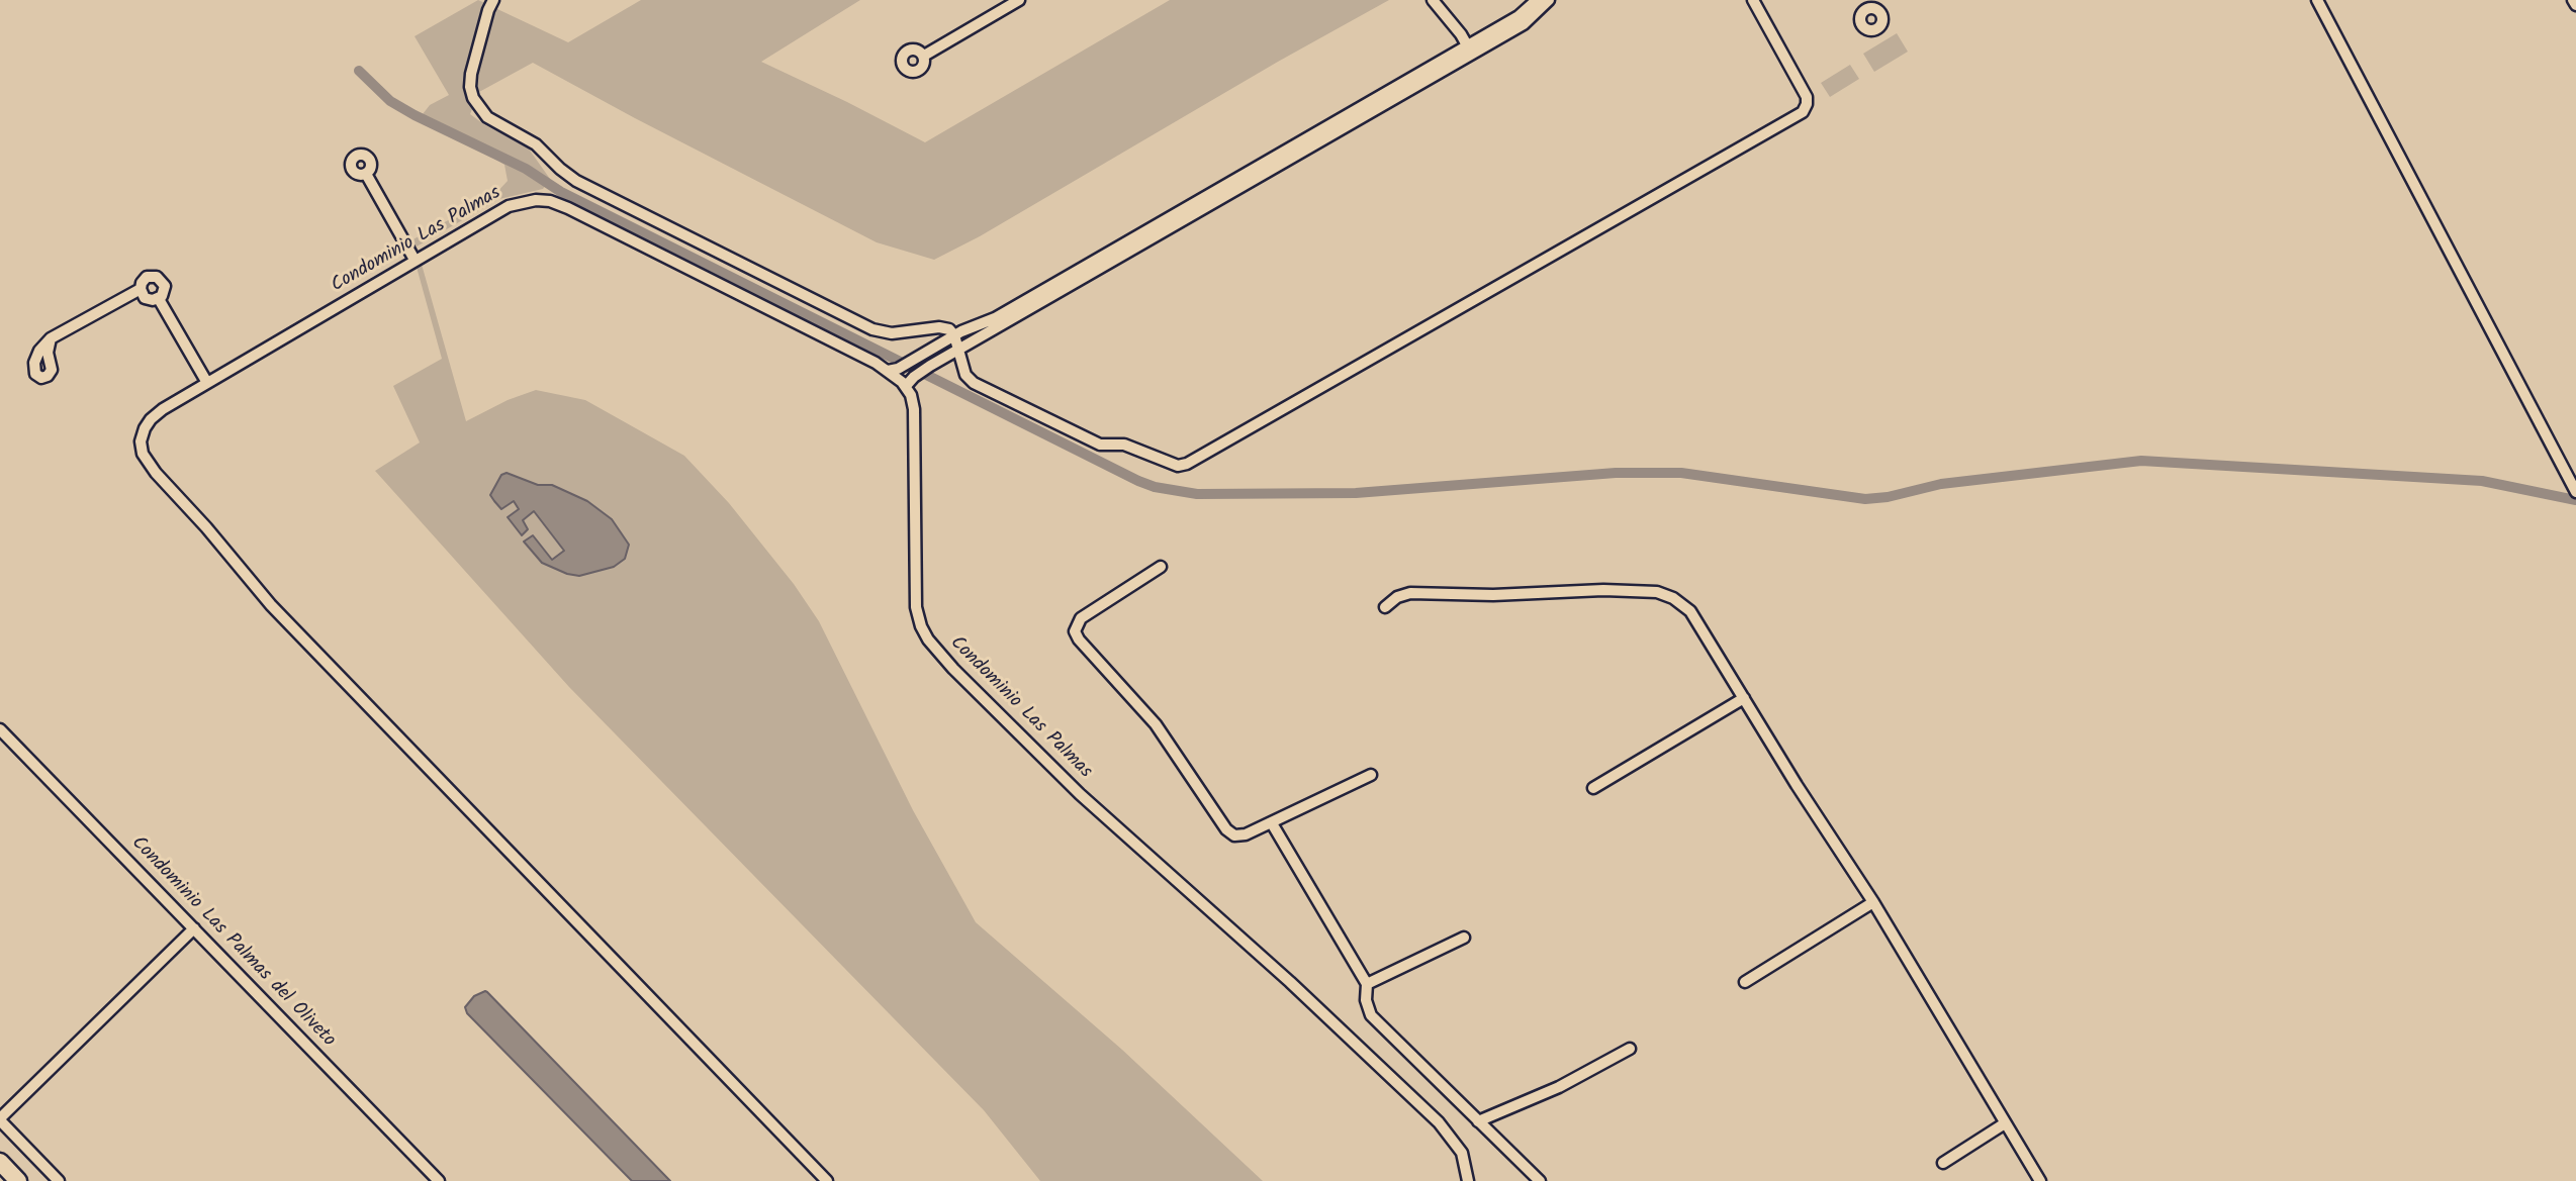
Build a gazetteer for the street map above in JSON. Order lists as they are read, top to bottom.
{
  "streets": {
    "street": ["Condominio Las Palmas", "Condominio Las Palmas del Oliveto"]
  }
}
